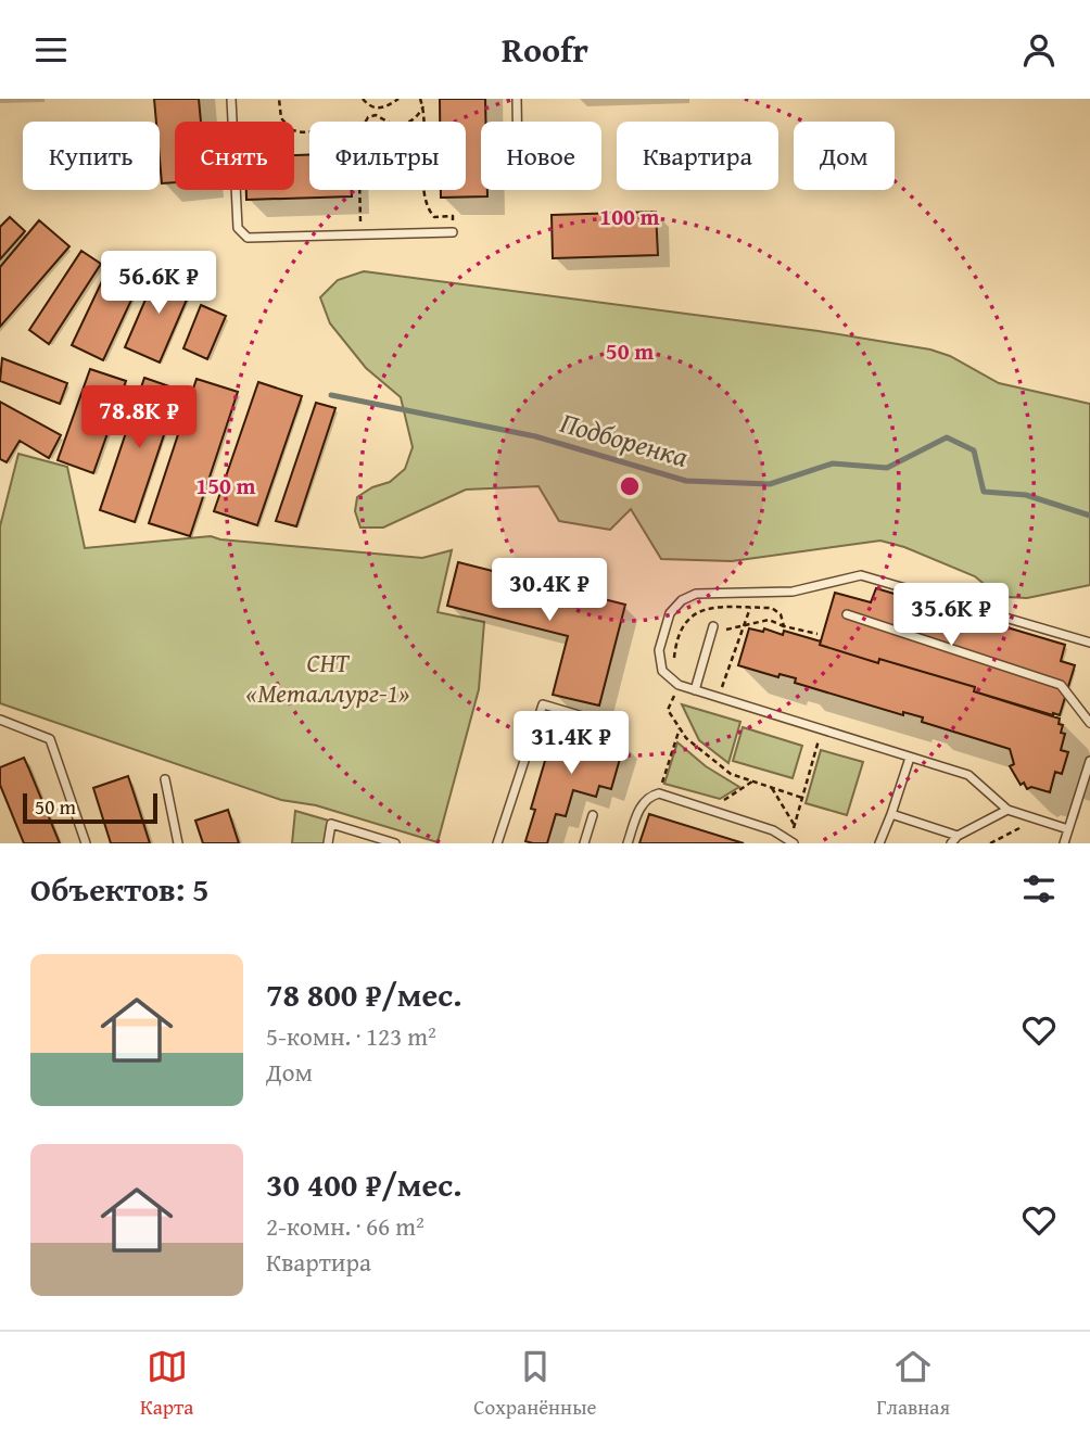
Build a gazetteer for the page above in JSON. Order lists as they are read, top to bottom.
{
  "water": ["Подборенка"],
  "parks": ["СНТ «Металлург-1»"],
  "scale_bar": "50 m",
  "page": {
    "header": "Roofr",
    "chip": [
      "Купить",
      "Снять",
      "Фильтры",
      "Новое",
      "Квартира",
      "Дом"
    ],
    "price": [
      "56.6K ₽",
      "78.8K ₽",
      "30.4K ₽",
      "35.6K ₽",
      "31.4K ₽"
    ],
    "scale": "50 m",
    "heading": "Объектов: 5",
    "list": [
      {
        "name": "78 800 ₽/мес.",
        "note": "5-комн. · 123 m² · Дом"
      },
      {
        "name": "30 400 ₽/мес.",
        "note": "2-комн. · 66 m² · Квартира"
      }
    ],
    "tabs": ["Карта", "Сохранённые", "Главная"]
  },
  "rings": ["100 m", "50 m", "150 m"]
}
